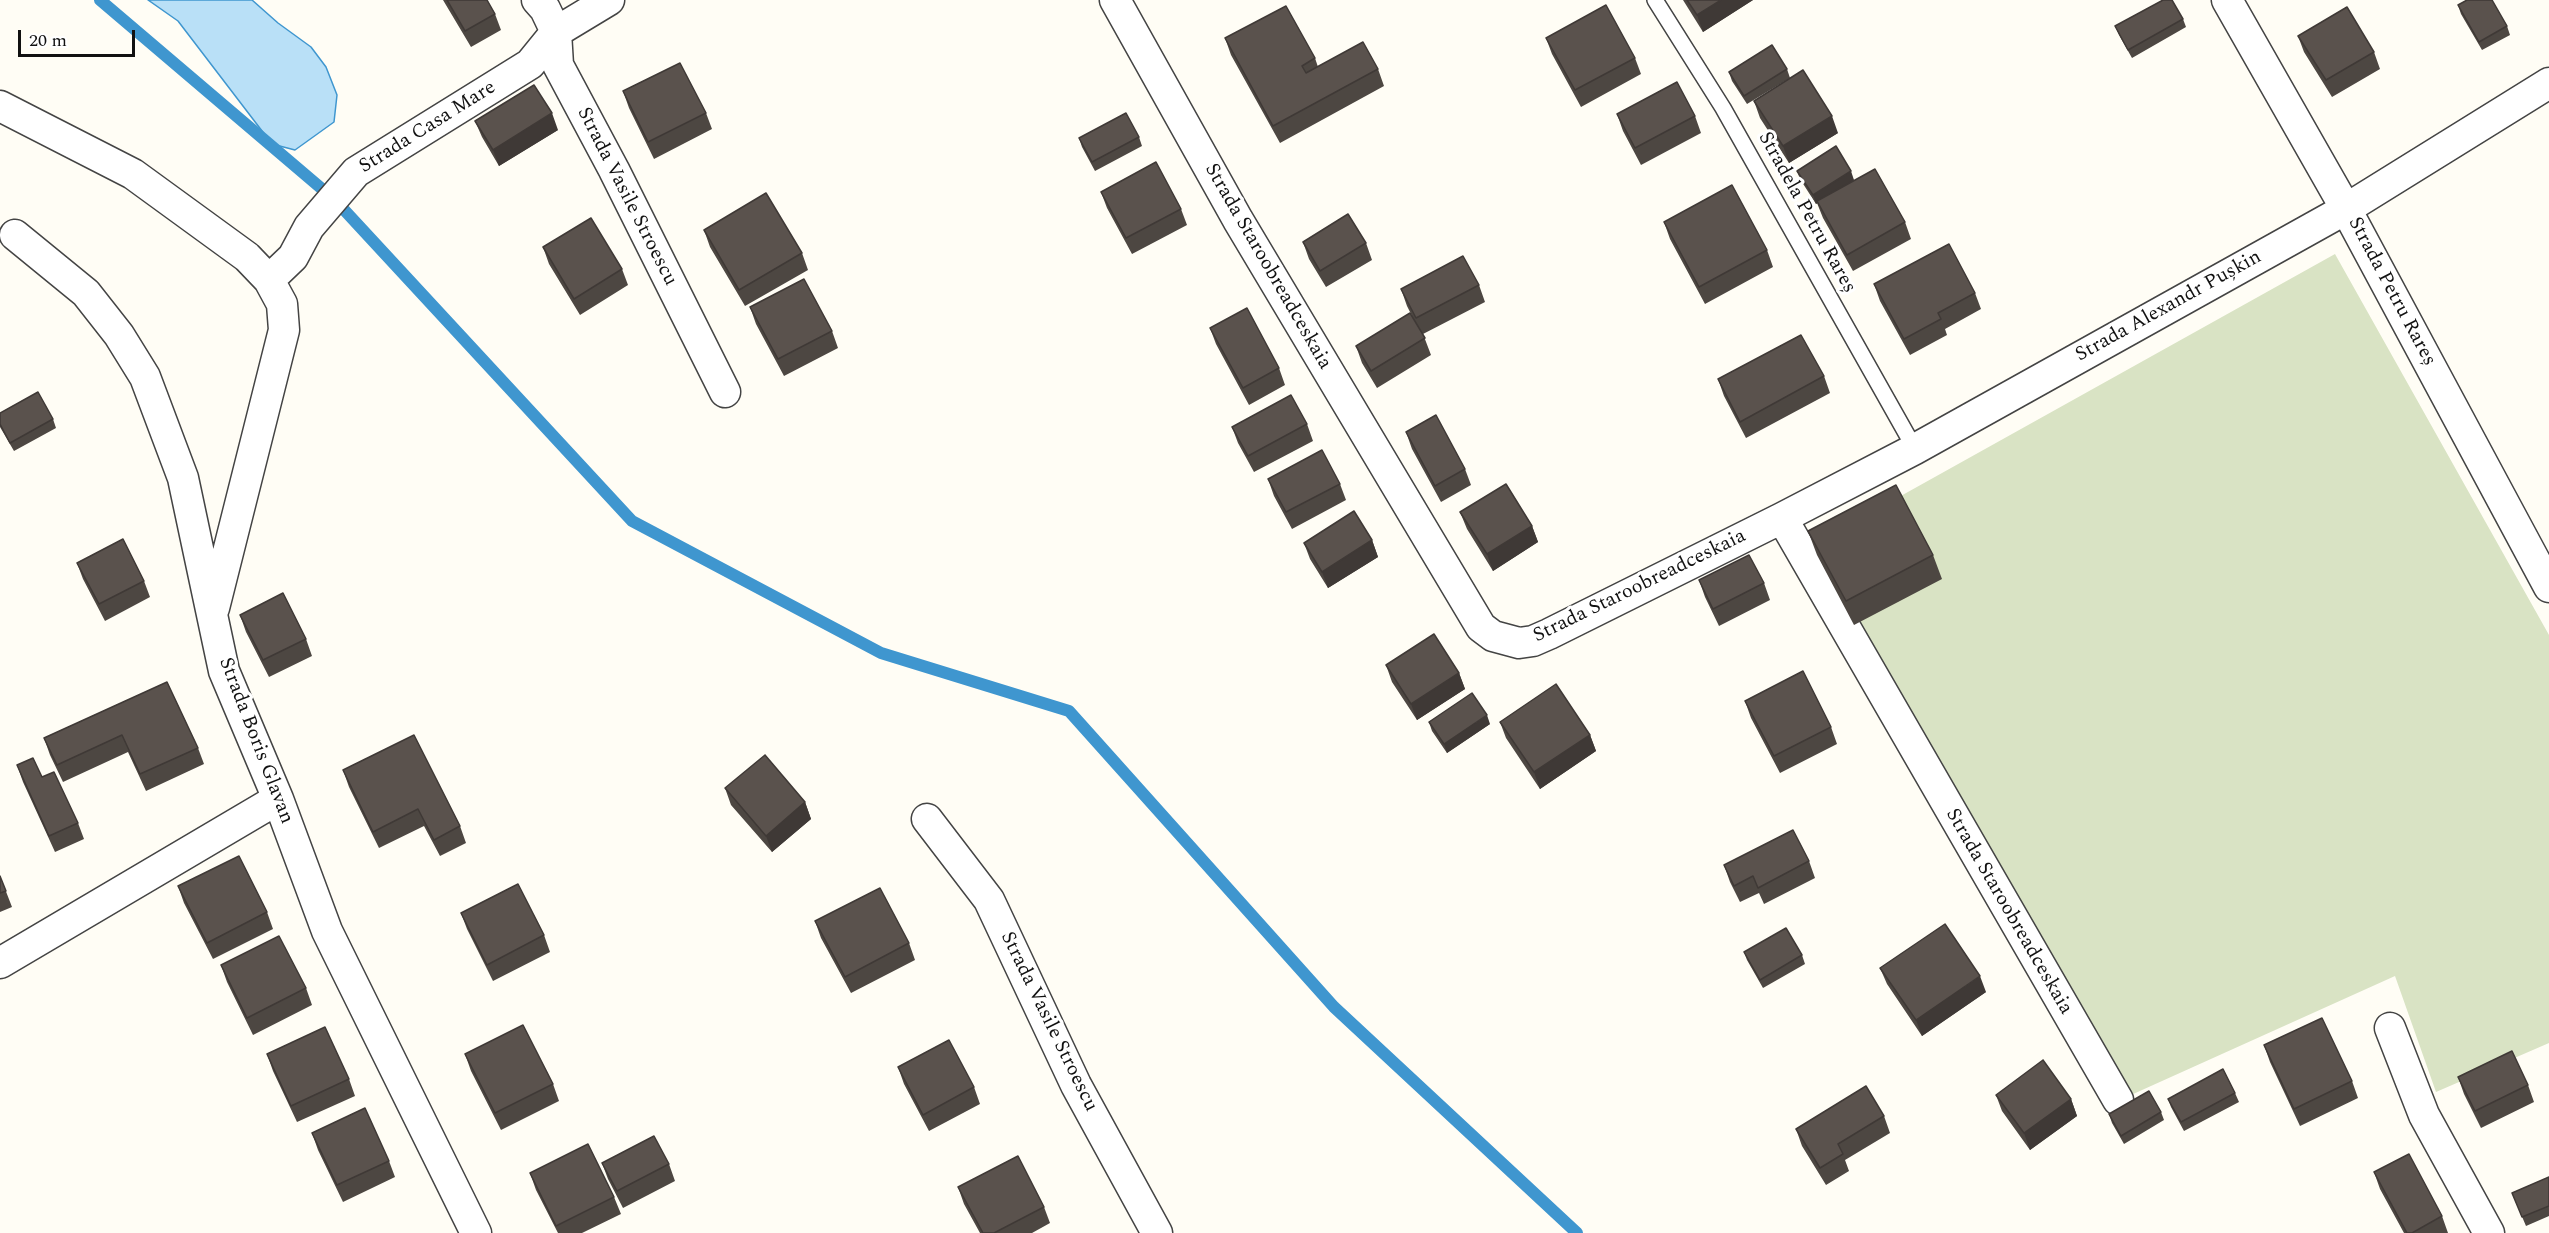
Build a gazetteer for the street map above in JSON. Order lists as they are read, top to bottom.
{
  "streets": {
    "street": [
      "Strada Casa Mare",
      "Strada Vasile Stroescu",
      "Strada Staroobreadceskaia",
      "Strada Petru Rareș",
      "Strada Alexandr Pușkin",
      "Strada Boris Glavan"
    ],
    "lane": ["Stradela Petru Rareș"]
  },
  "crossings": [
    ["Strada Casa Mare", "Strada Vasile Stroescu"],
    ["Stradela Petru Rareș", "Strada Alexandr Pușkin"],
    ["Strada Staroobreadceskaia", "Strada Alexandr Pușkin"],
    ["Strada Petru Rareș", "Strada Alexandr Pușkin"]
  ],
  "scale_bar": "20 m"
}
